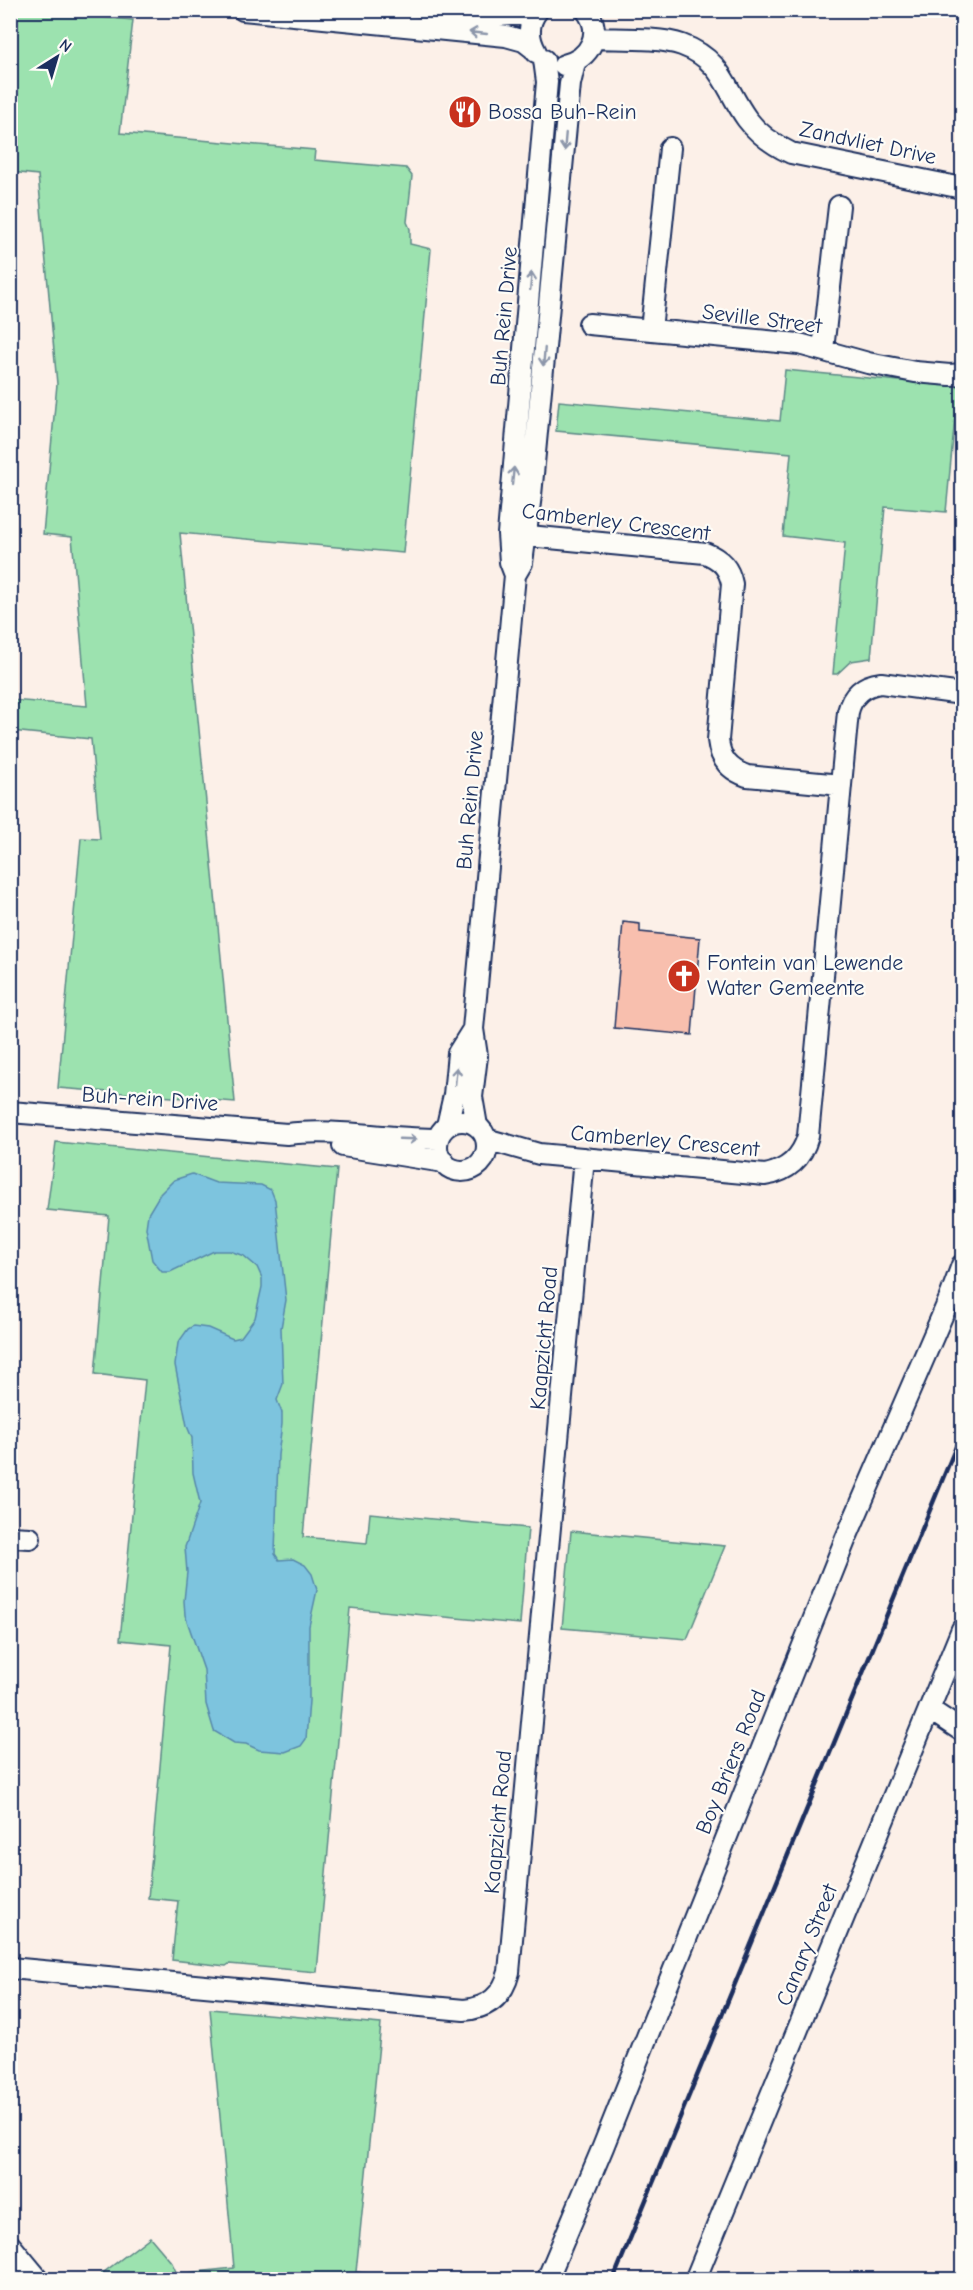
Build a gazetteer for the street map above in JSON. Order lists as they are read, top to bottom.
{
  "streets": {
    "street": [
      "Zandvliet Drive",
      "Buh Rein Drive",
      "Seville Street",
      "Camberley Crescent",
      "Buh-rein Drive",
      "Kaapzicht Road",
      "Boy Briers Road",
      "Canary Street"
    ]
  },
  "crossings": [
    ["Buh Rein Drive", "Camberley Crescent"],
    ["Buh Rein Drive", "Buh-rein Drive"],
    ["Camberley Crescent", "Buh-rein Drive"],
    ["Camberley Crescent", "Kaapzicht Road"]
  ],
  "places": {
    "restaurant": ["Bossa Buh-Rein"],
    "church": ["Fontein van Lewende Water Gemeente"]
  },
  "north": "top right"
}
